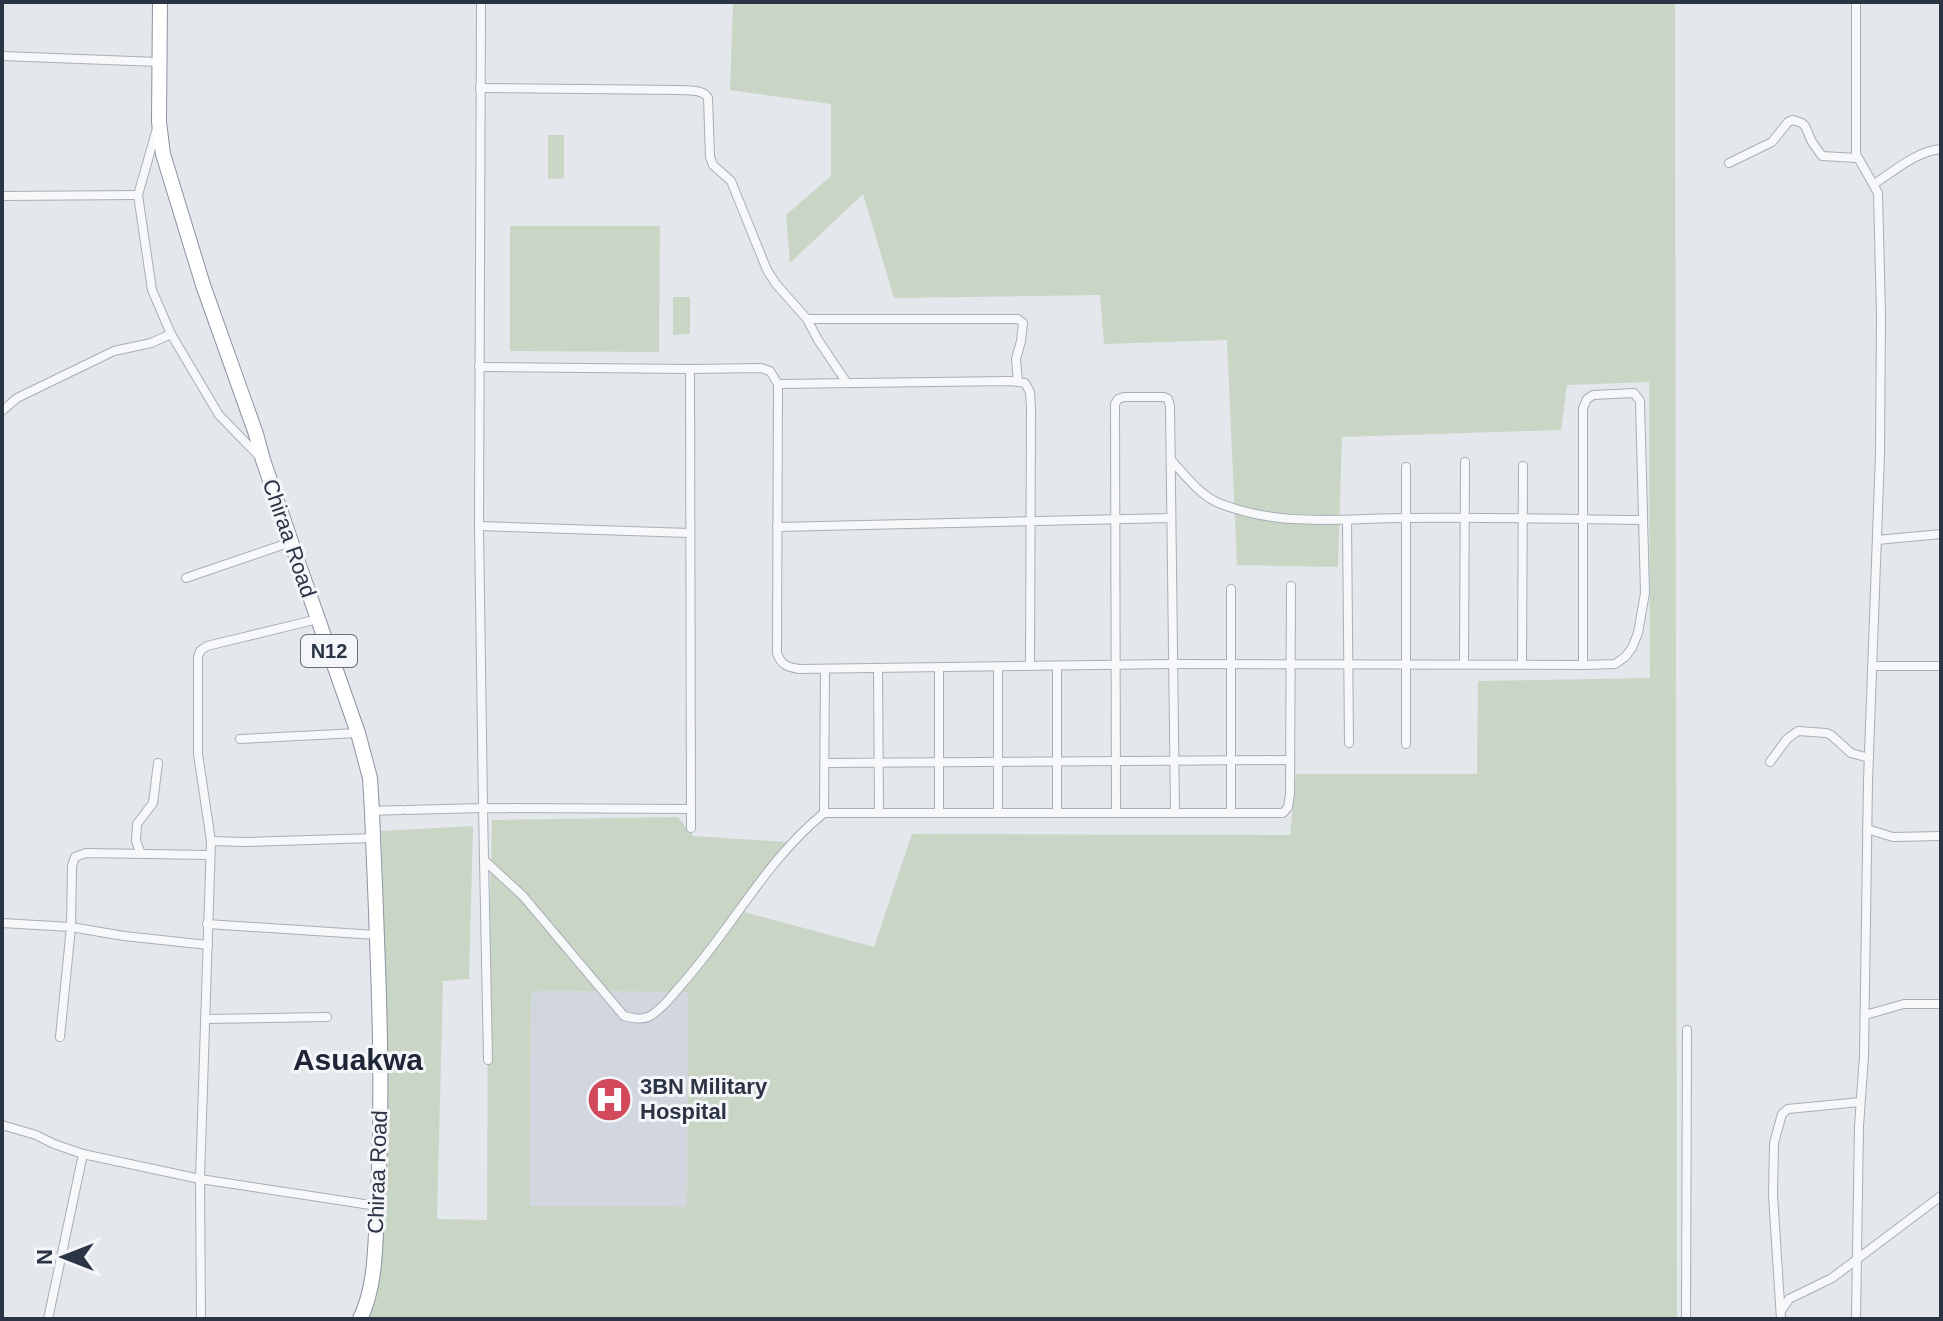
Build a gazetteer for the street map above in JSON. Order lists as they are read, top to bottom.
{
  "streets": {
    "highway": ["Chiraa Road", "N12"]
  },
  "districts": ["Asuakwa"],
  "places": {
    "hospital": ["3BN Military Hospital"]
  },
  "north": "left"
}
